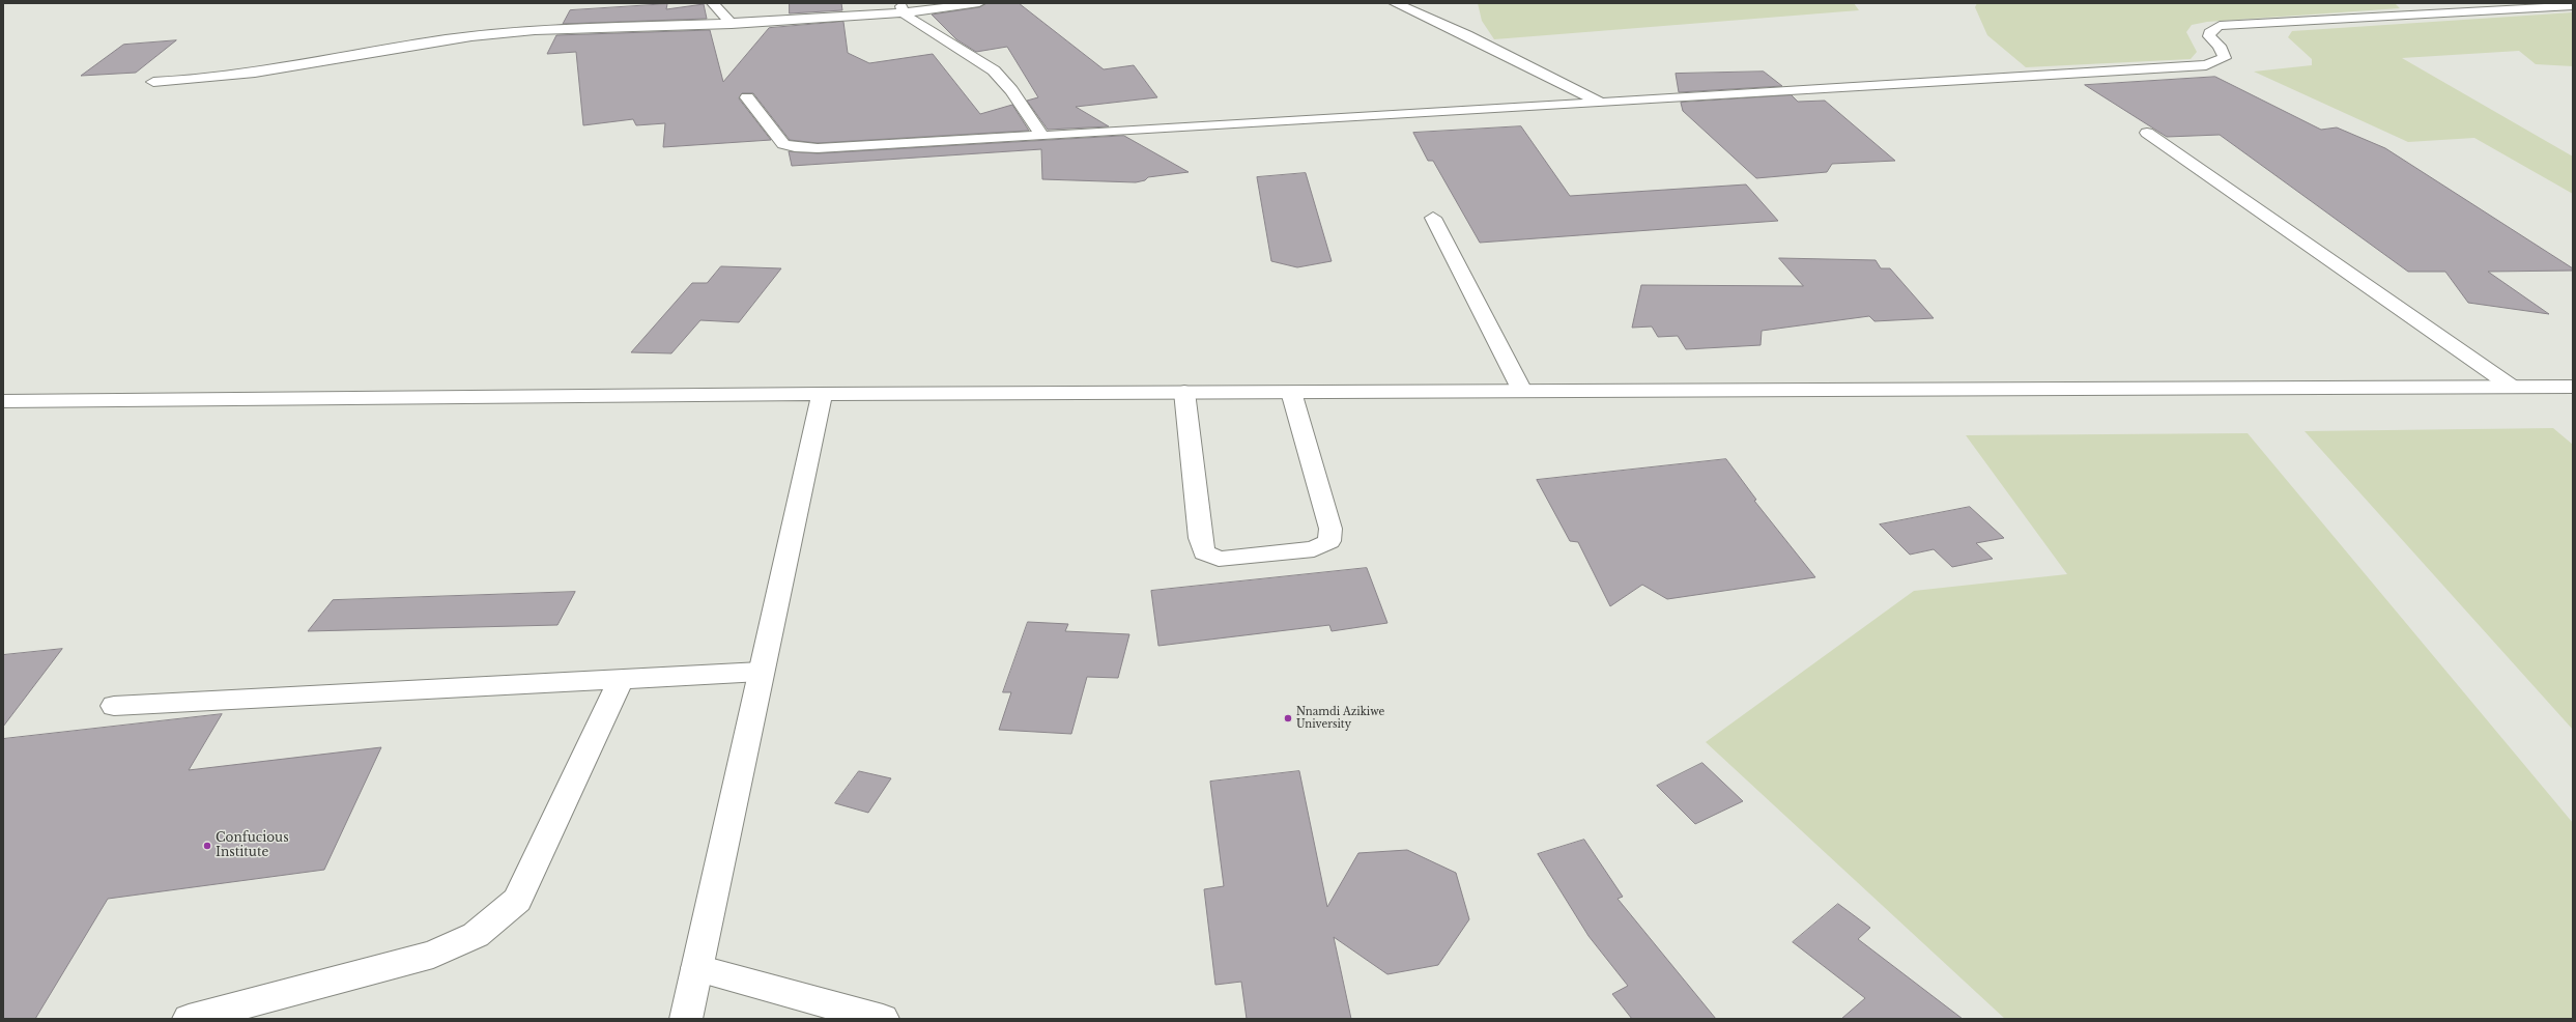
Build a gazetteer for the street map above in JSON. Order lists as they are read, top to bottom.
{
  "places": ["Nnamdi Azikiwe University", "Confucious Institute"]
}
